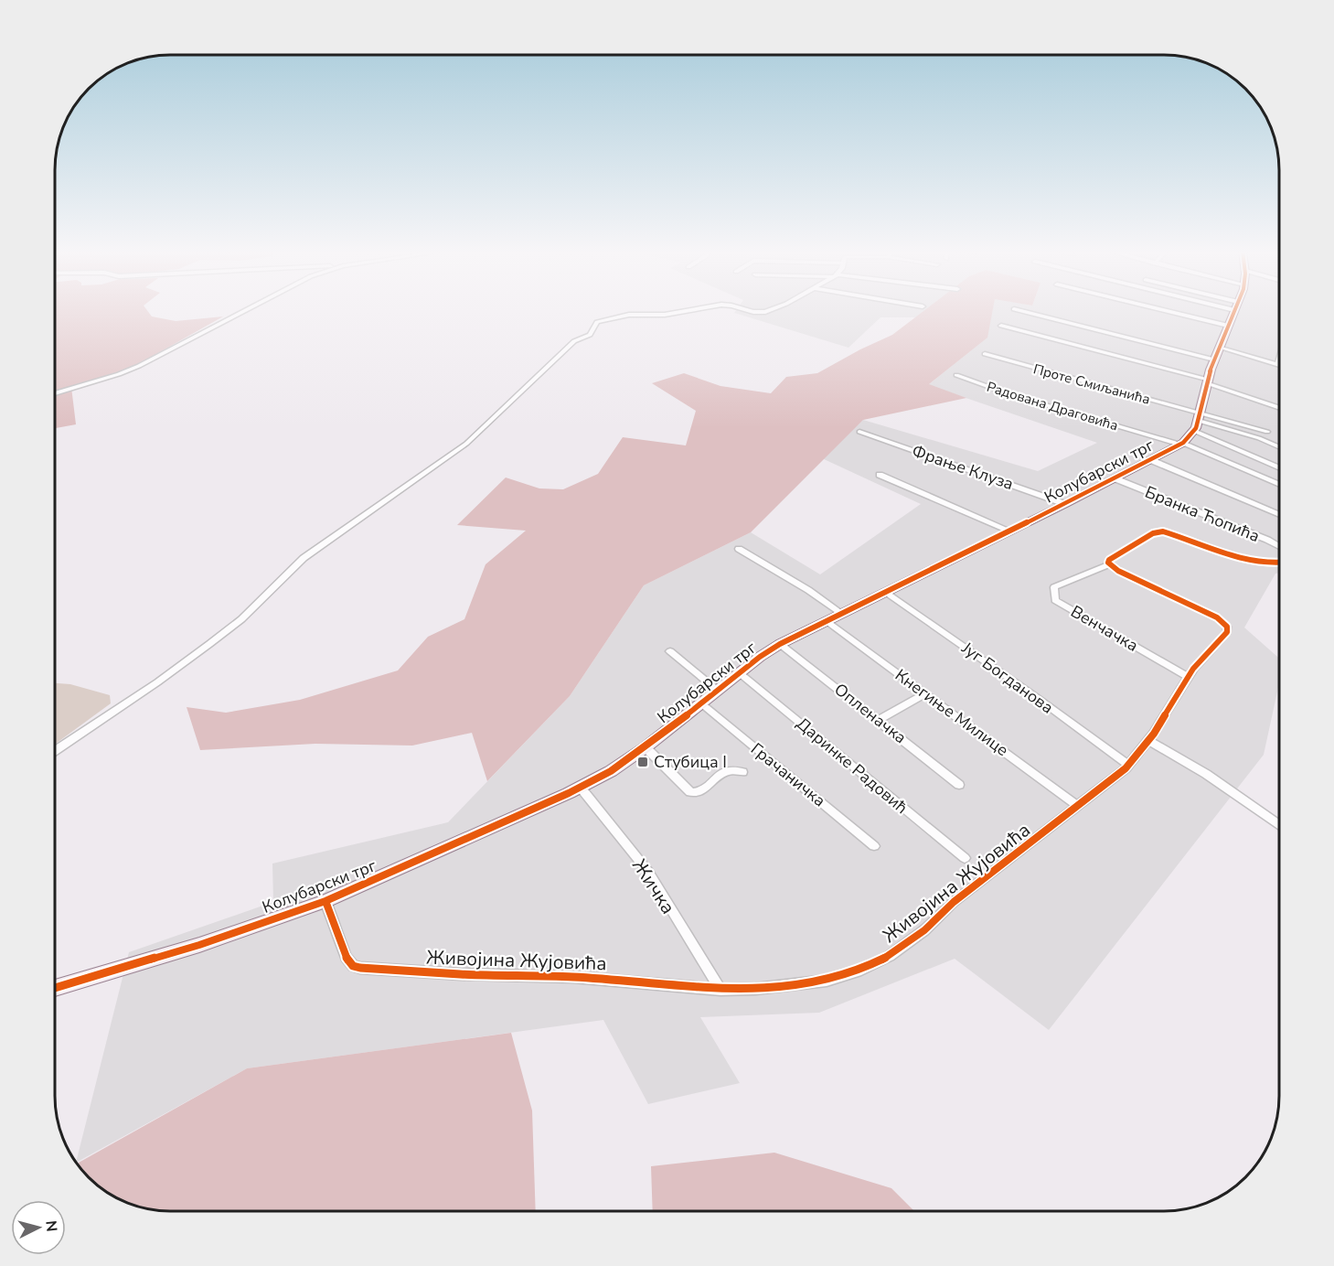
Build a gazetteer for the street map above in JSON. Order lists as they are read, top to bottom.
{
  "streets": {
    "street": [
      "Проте Смиљанића",
      "Радована Драговића",
      "Фрање Клуза",
      "Колубарски трг",
      "Бранка Ћопића",
      "Венчачка",
      "Југ Богданова",
      "Кнегиње Милице",
      "Опленачка",
      "Даринке Радовић",
      "Грачаничка",
      "Живојина Жујовића",
      "Жичка"
    ]
  },
  "crossings": [
    ["Проте Смиљанића", "Колубарски трг"],
    ["Радована Драговића", "Колубарски трг"],
    ["Фрање Клуза", "Колубарски трг"],
    ["Колубарски трг", "Бранка Ћопића"],
    ["Колубарски трг", "Југ Богданова"],
    ["Колубарски трг", "Кнегиње Милице"],
    ["Колубарски трг", "Опленачка"],
    ["Колубарски трг", "Даринке Радовић"],
    ["Колубарски трг", "Грачаничка"],
    ["Колубарски трг", "Живојина Жујовића"],
    ["Колубарски трг", "Жичка"],
    ["Венчачка", "Живојина Жујовића"],
    ["Југ Богданова", "Живојина Жујовића"],
    ["Кнегиње Милице", "Живојина Жујовића"],
    ["Живојина Жујовића", "Жичка"]
  ],
  "places": {
    "transit": ["Стубица I"]
  },
  "north": "right"
}
